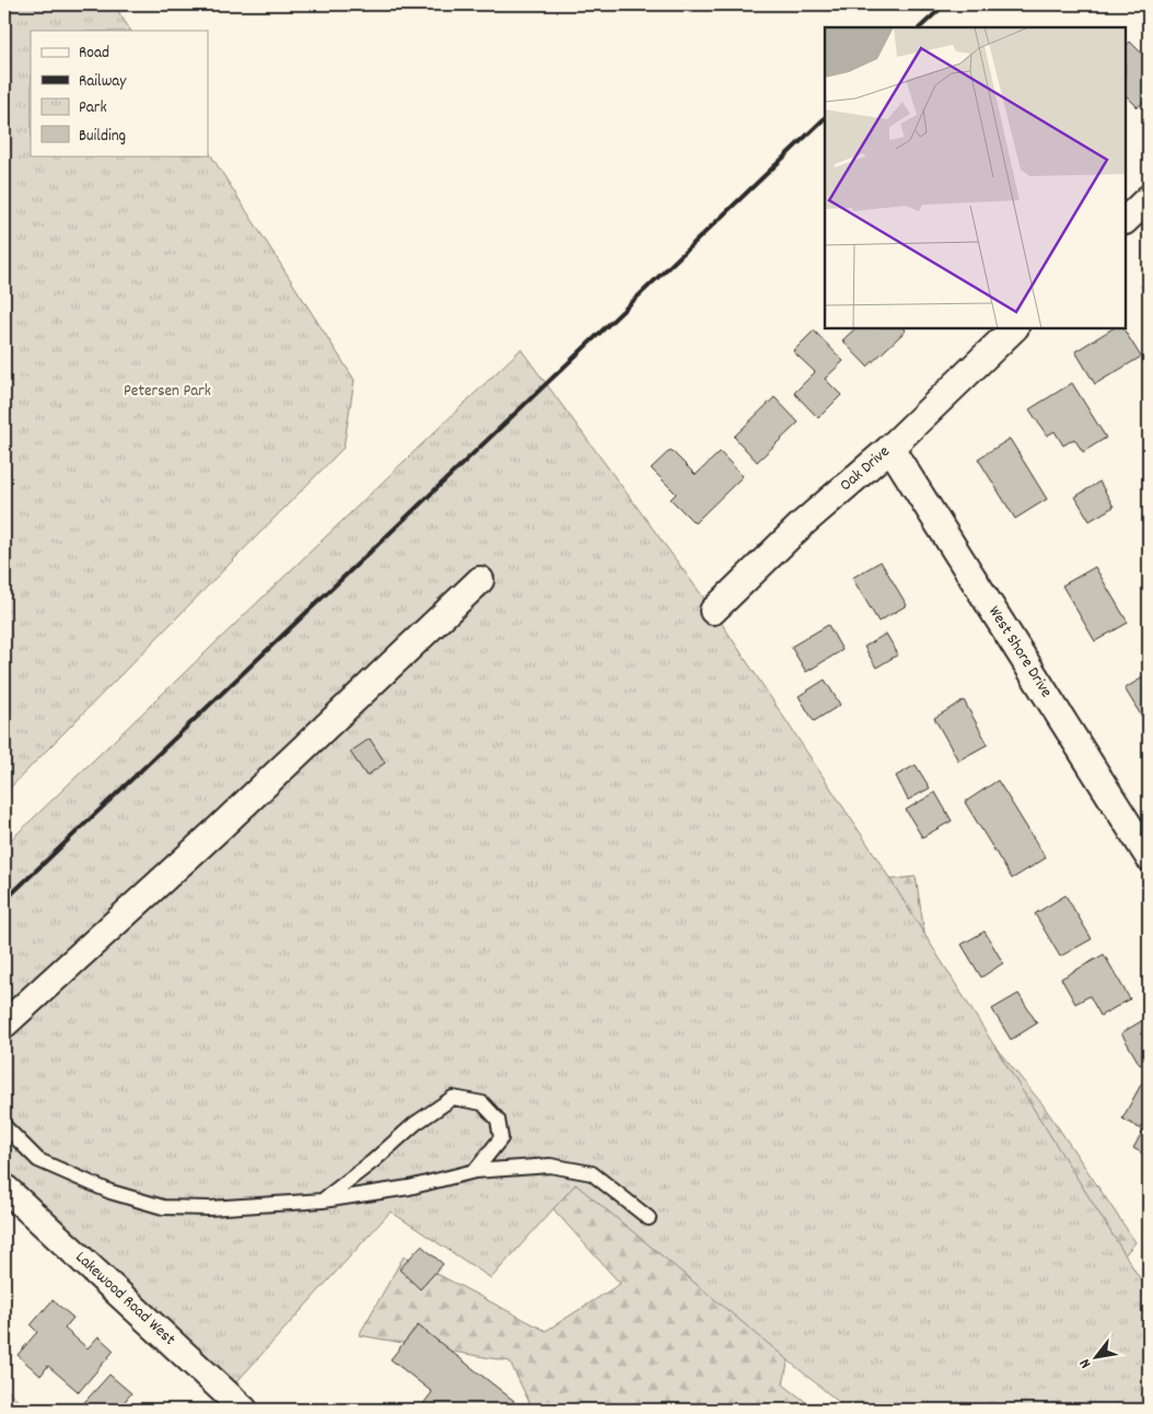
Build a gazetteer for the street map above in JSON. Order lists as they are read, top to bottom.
{
  "streets": {
    "street": ["Oak Drive", "West Shore Drive", "Lakewood Road West"]
  },
  "crossings": [
    ["Oak Drive", "West Shore Drive"]
  ],
  "parks": ["Petersen Park"],
  "legend": [
    "Road",
    "Railway",
    "Park",
    "Building"
  ],
  "north": "bottom left"
}
